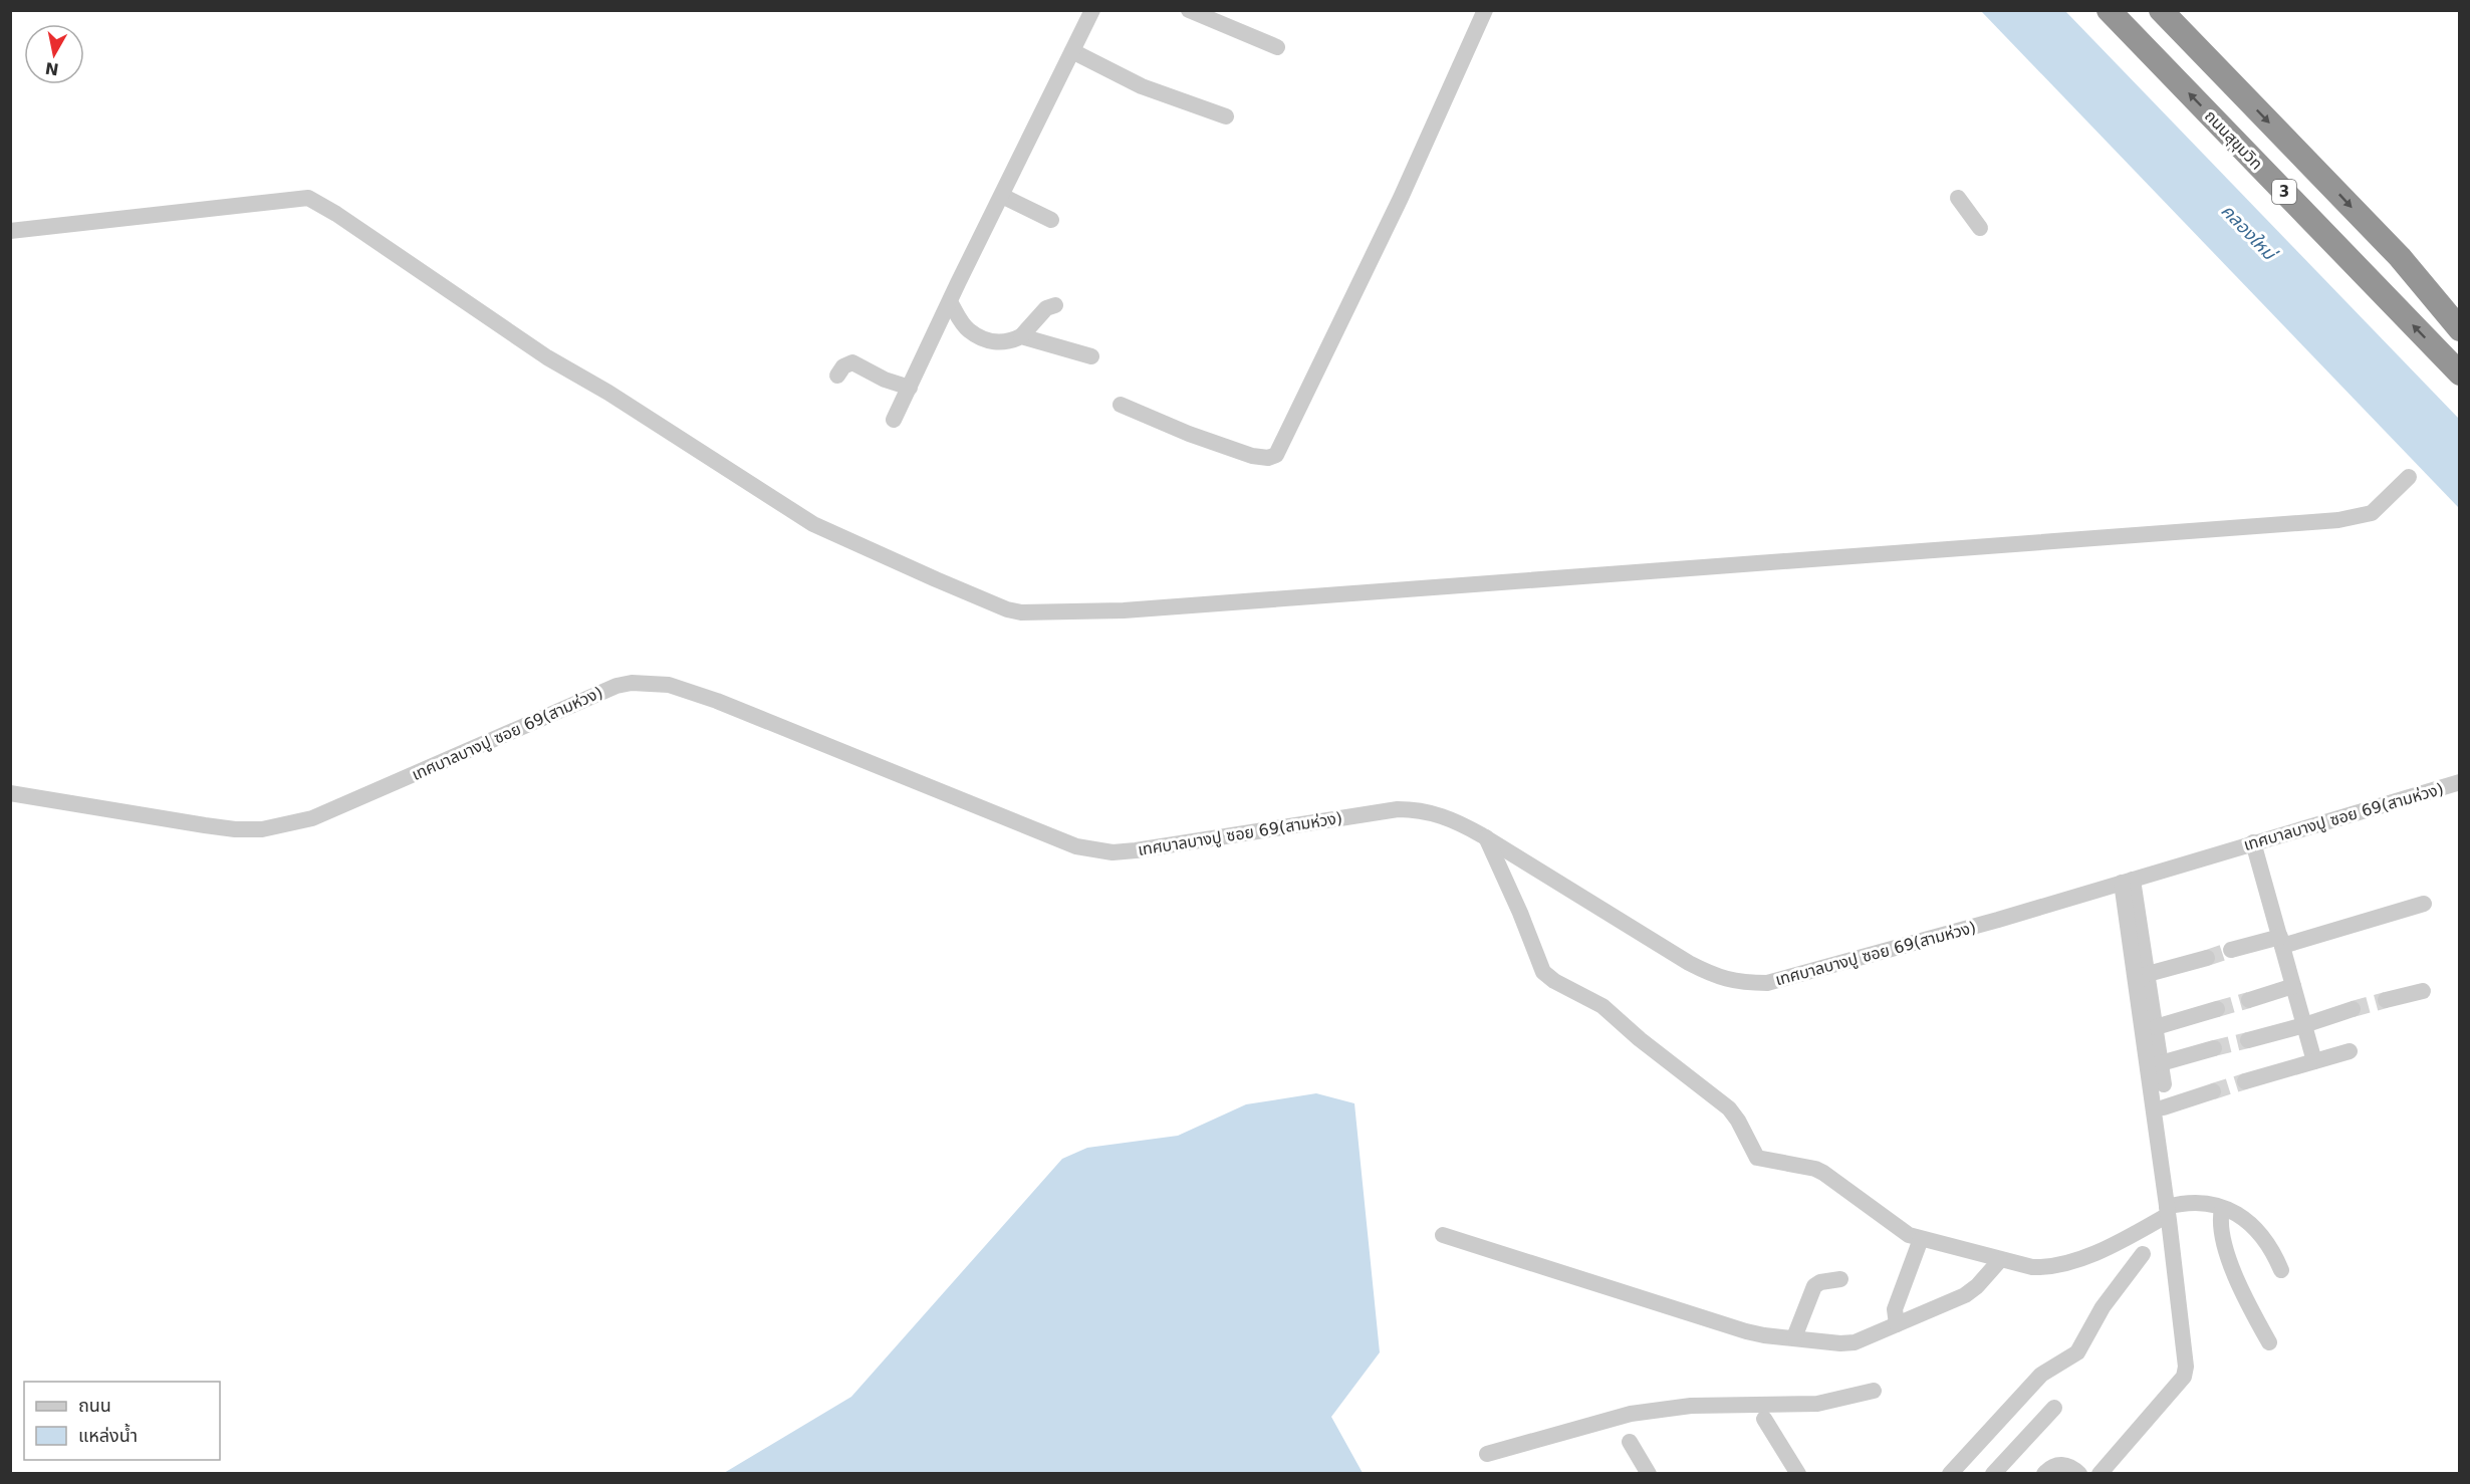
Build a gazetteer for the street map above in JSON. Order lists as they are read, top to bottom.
{
  "streets": {
    "highway": ["ถนนสุขุมวิท", "3"],
    "street": ["เทศบาลบางปู ซอย 69(สามห่วง)"]
  },
  "water": ["คลองใหม่"],
  "legend": ["ถนน", "แหล่งน้ำ"],
  "north": "bottom"
}
